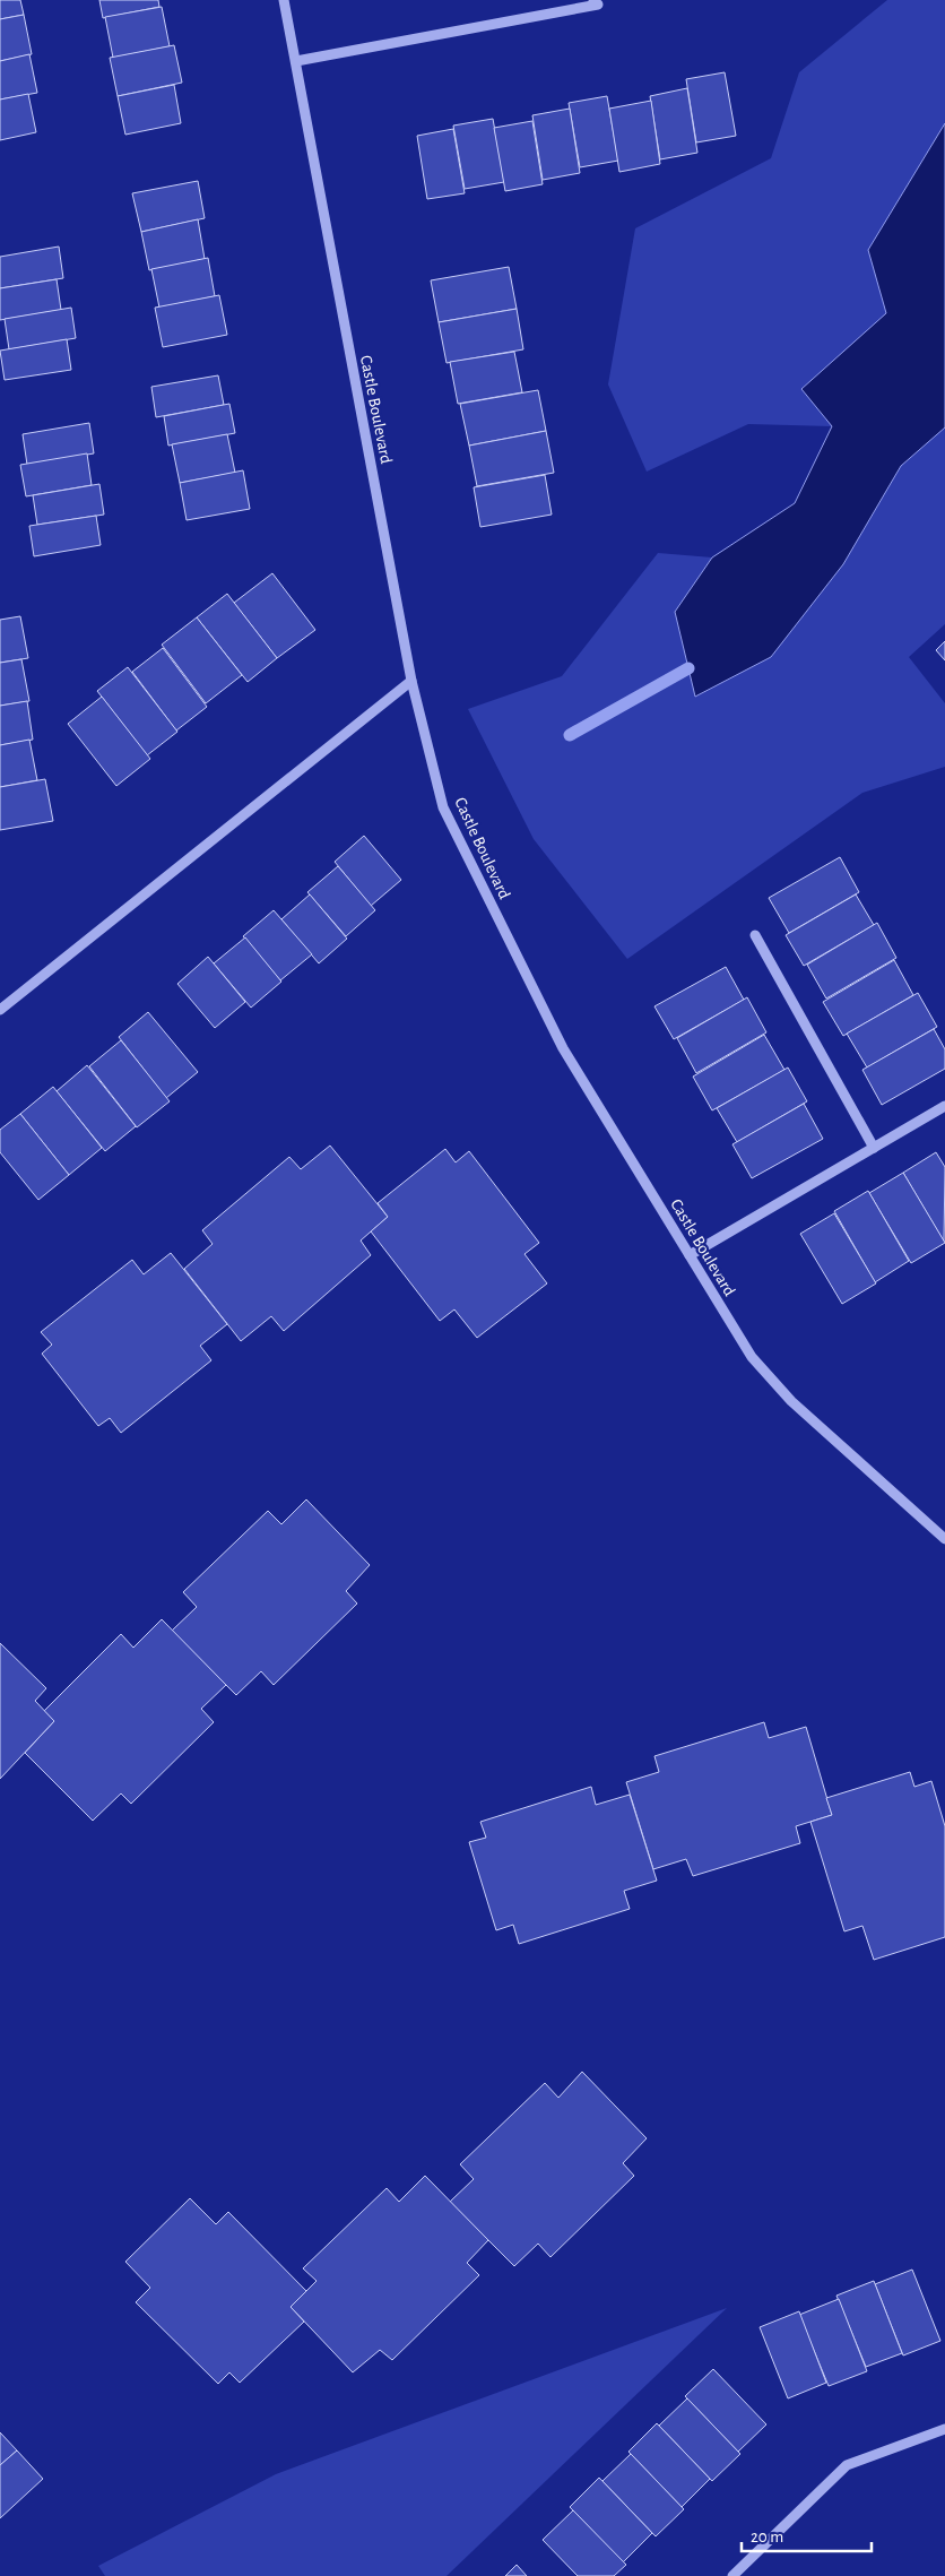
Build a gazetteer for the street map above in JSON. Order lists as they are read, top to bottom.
{
  "streets": {
    "street": ["Castle Boulevard"]
  },
  "scale_bar": "20 m"
}
